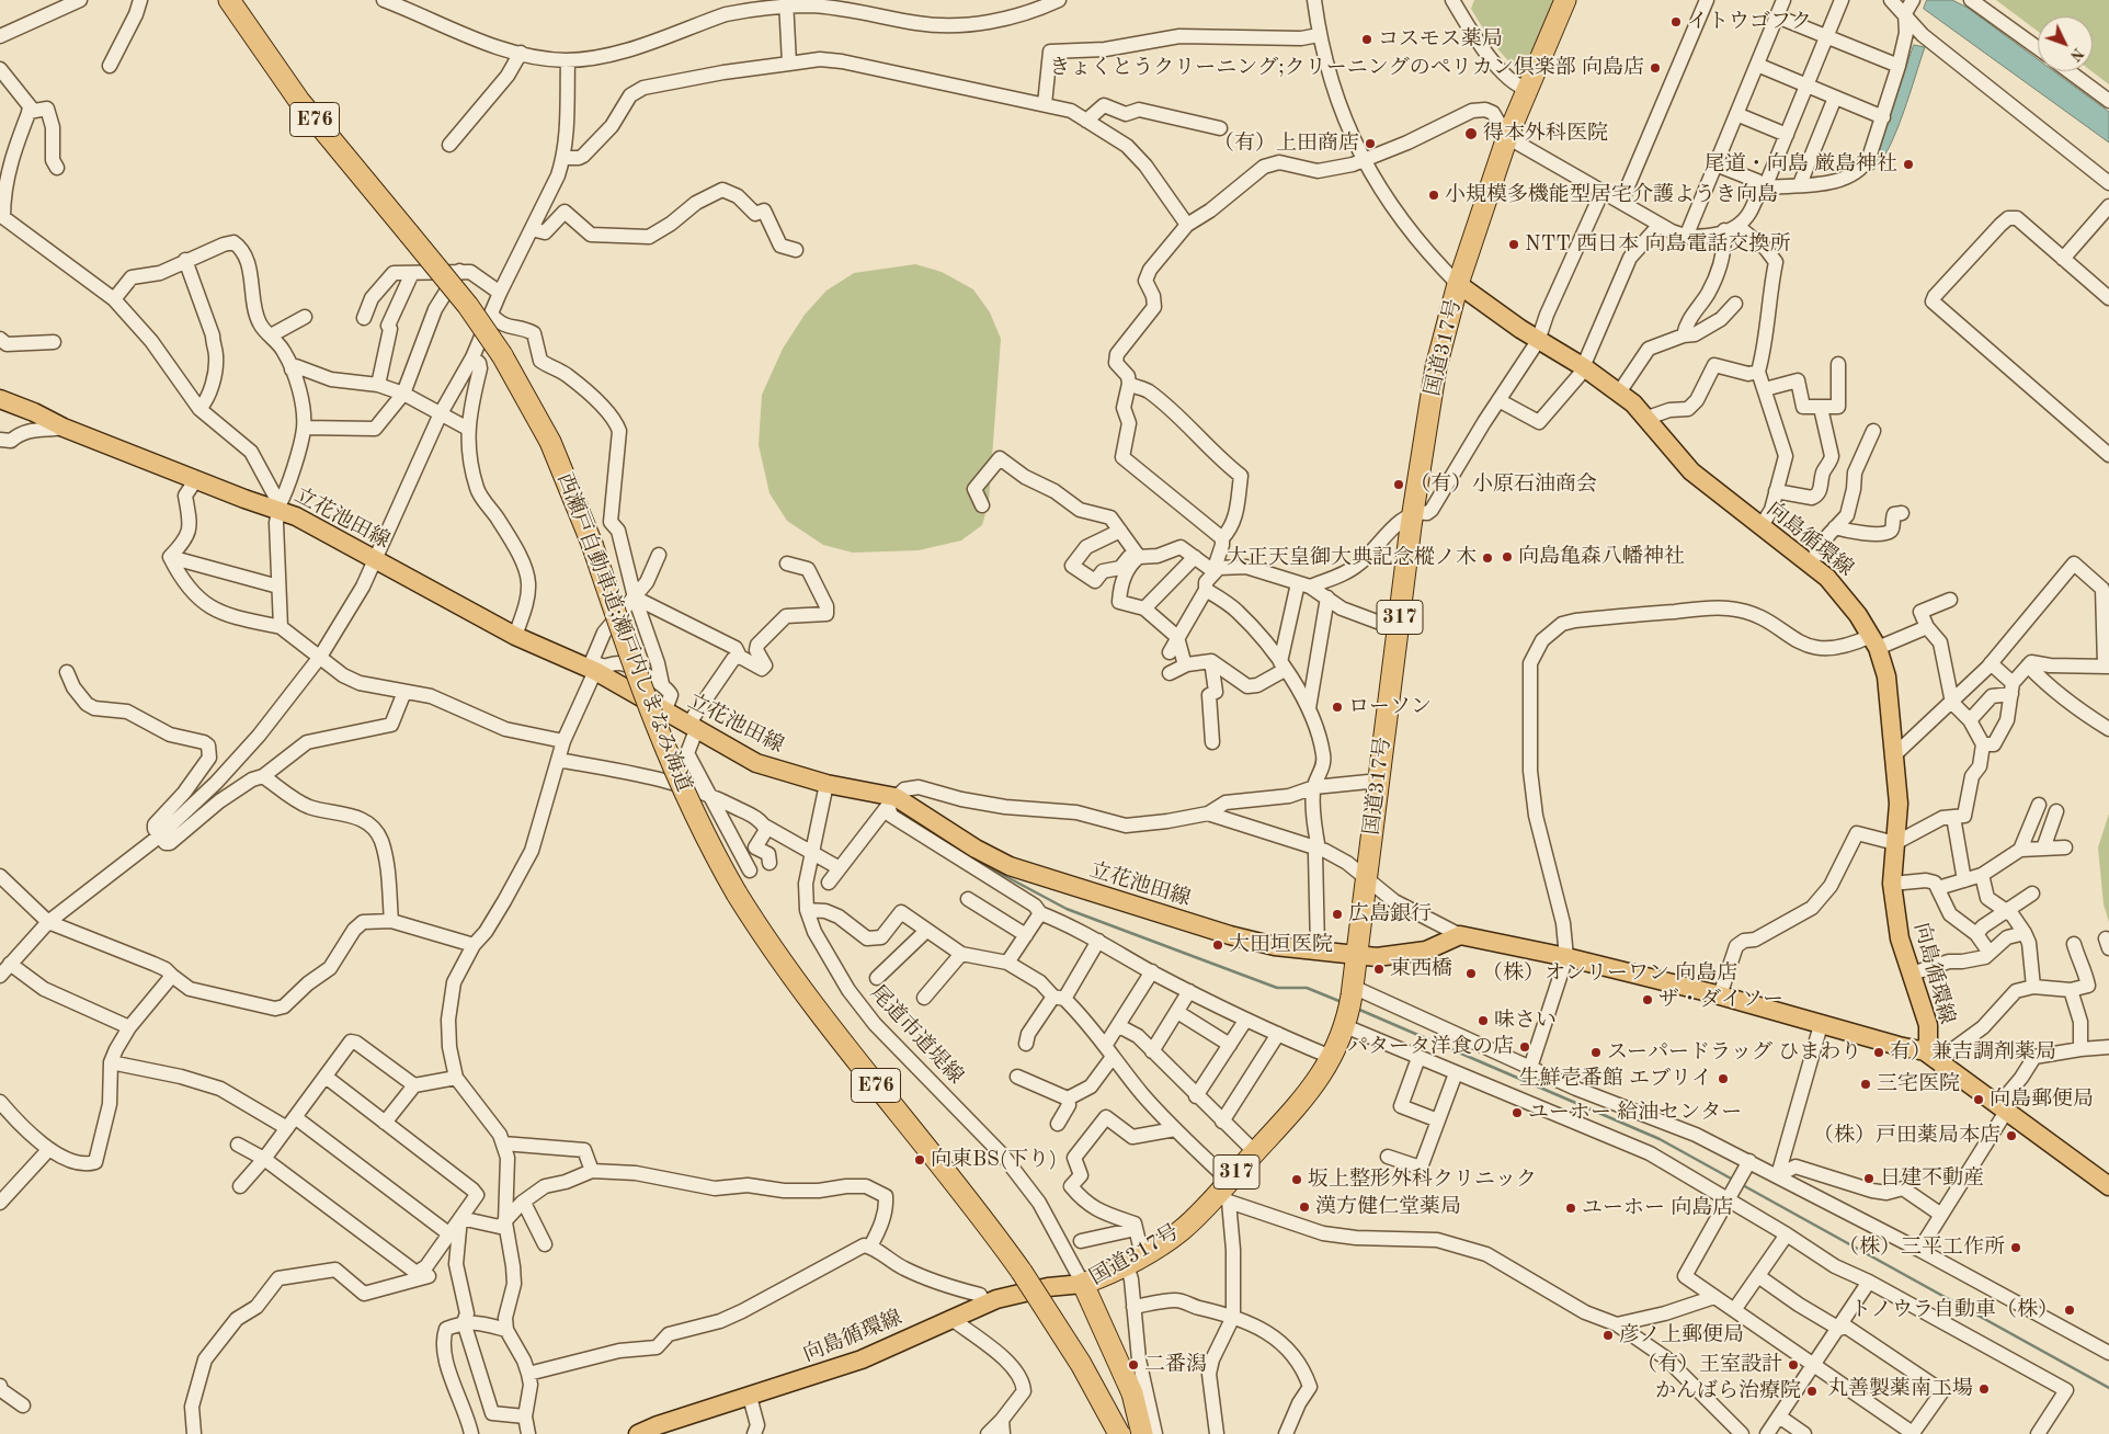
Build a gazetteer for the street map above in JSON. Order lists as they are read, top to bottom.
{
  "streets": {
    "highway": [
      "E76",
      "国道317号",
      "317",
      "西瀬戸自動車道;瀬戸内しまなみ海道"
    ],
    "main road": ["立花池田線", "向島循環線"],
    "street": ["尾道市道堤線"]
  },
  "crossings": [
    ["国道317号", "立花池田線"],
    ["国道317号", "向島循環線"],
    ["国道317号", "尾道市道堤線"],
    ["立花池田線", "尾道市道堤線"],
    ["向島循環線", "尾道市道堤線"]
  ],
  "places": [
    "イトウゴフク",
    "コスモス薬局",
    "きょくとうクリーニング;クリーニングのペリカン倶楽部 向島店",
    "得本外科医院",
    "（有）上田商店",
    "尾道・向島 厳島神社",
    "小規模多機能型居宅介護ようき向島",
    "NTT 西日本 向島電話交換所",
    "（有）小原石油商会",
    "向島亀森八幡神社",
    "大正天皇御大典記念樅ノ木",
    "ローソン",
    "広島銀行",
    "大田垣医院",
    "東西橋",
    "（株）オンリーワン 向島店",
    "ザ・ダイソー",
    "味さい",
    "パタータ洋食の店",
    "スーパードラッグ ひまわり",
    "有）兼吉調剤薬局",
    "生鮮壱番館 エブリイ",
    "三宅医院",
    "向島郵便局",
    "ユーホー 給油センター",
    "（株）戸田薬局本店",
    "向東BS(下り)",
    "日建不動産",
    "坂上整形外科クリニック",
    "漢方健仁堂薬局",
    "ユーホー 向島店",
    "（株）三平工作所",
    "トノウラ自動車（株）",
    "彦ノ上郵便局",
    "二番潟",
    "（有）王室設計",
    "丸善製薬南工場",
    "かんばら治療院"
  ],
  "north": "bottom right"
}
